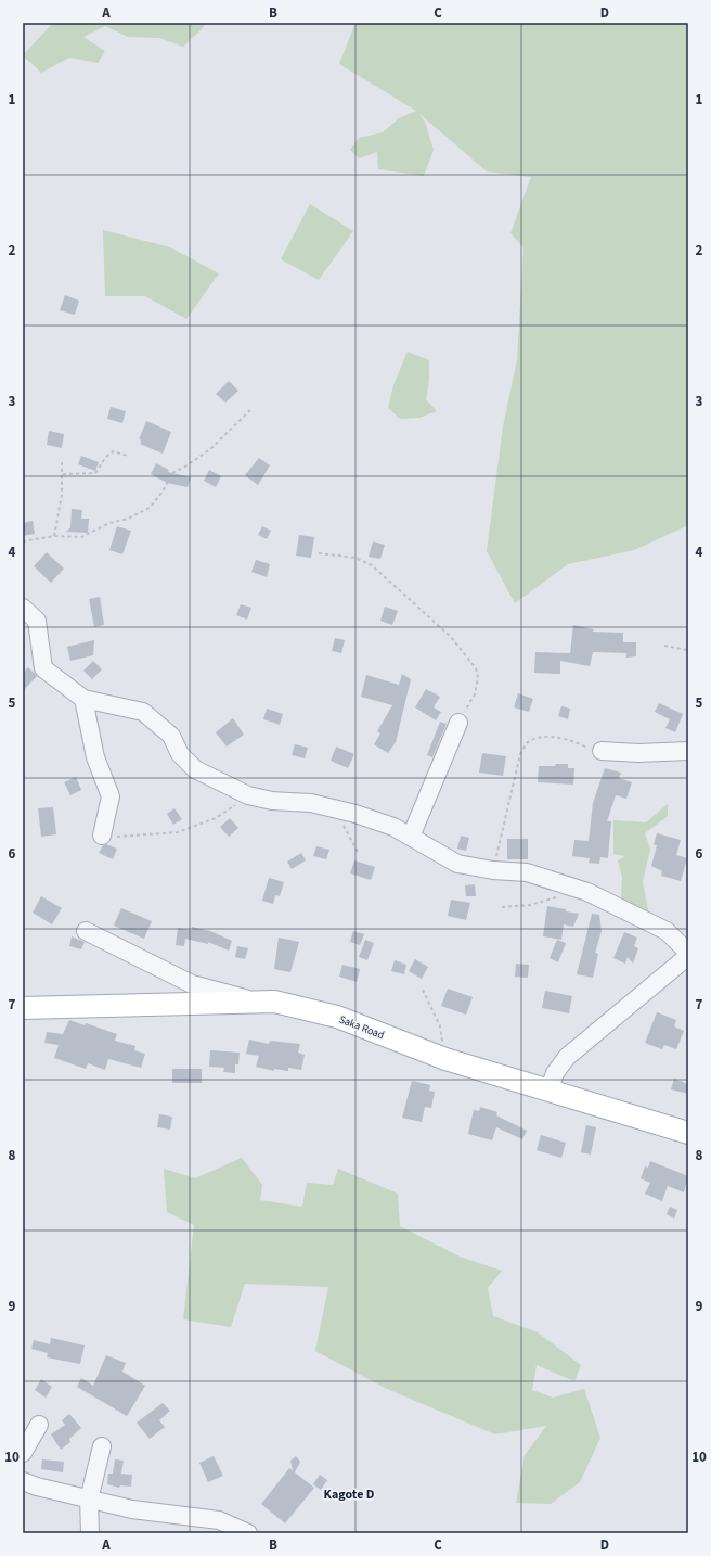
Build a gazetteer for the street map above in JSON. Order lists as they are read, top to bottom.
{
  "streets": {
    "main road": ["Saka Road"]
  },
  "districts": ["Kagote D"],
  "grid": {
    "columns": [
      "A",
      "B",
      "C",
      "D"
    ],
    "rows": [
      "1",
      "2",
      "3",
      "4",
      "5",
      "6",
      "7",
      "8",
      "9",
      "10"
    ]
  }
}
